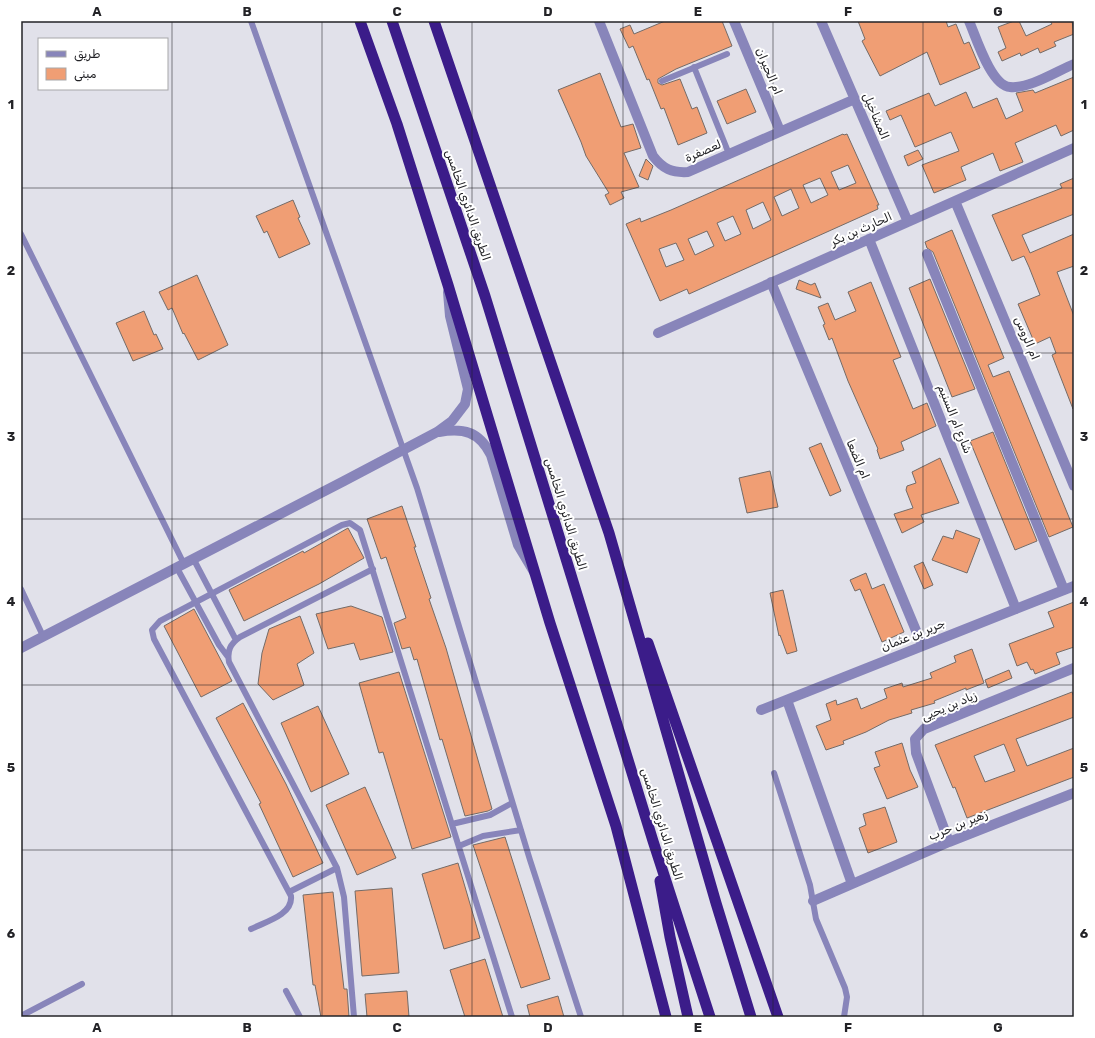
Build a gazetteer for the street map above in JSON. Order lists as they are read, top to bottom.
{
  "streets": {
    "highway": ["الطريق الدائري الخامس"],
    "street": [
      "ام الحيران",
      "المشاخيل",
      "لعصفرة",
      "الحارث بن بكر",
      "ام الروس",
      "شارع ام السنيم",
      "ام الضعا",
      "جرير بن عثمان",
      "زياد بن يحيى",
      "زهير بن حرب"
    ]
  },
  "crossings": [
    ["ام الحيران", "لعصفرة"],
    ["المشاخيل", "لعصفرة"],
    ["المشاخيل", "الحارث بن بكر"],
    ["الحارث بن بكر", "ام الروس"],
    ["الحارث بن بكر", "شارع ام السنيم"],
    ["الحارث بن بكر", "ام الضعا"],
    ["شارع ام السنيم", "جرير بن عثمان"],
    ["ام الضعا", "جرير بن عثمان"],
    ["زياد بن يحيى", "زهير بن حرب"]
  ],
  "legend": ["طريق", "مبنى"],
  "grid": {
    "columns": [
      "A",
      "B",
      "C",
      "D",
      "E",
      "F",
      "G"
    ],
    "rows": [
      "1",
      "2",
      "3",
      "4",
      "5",
      "6"
    ]
  }
}
